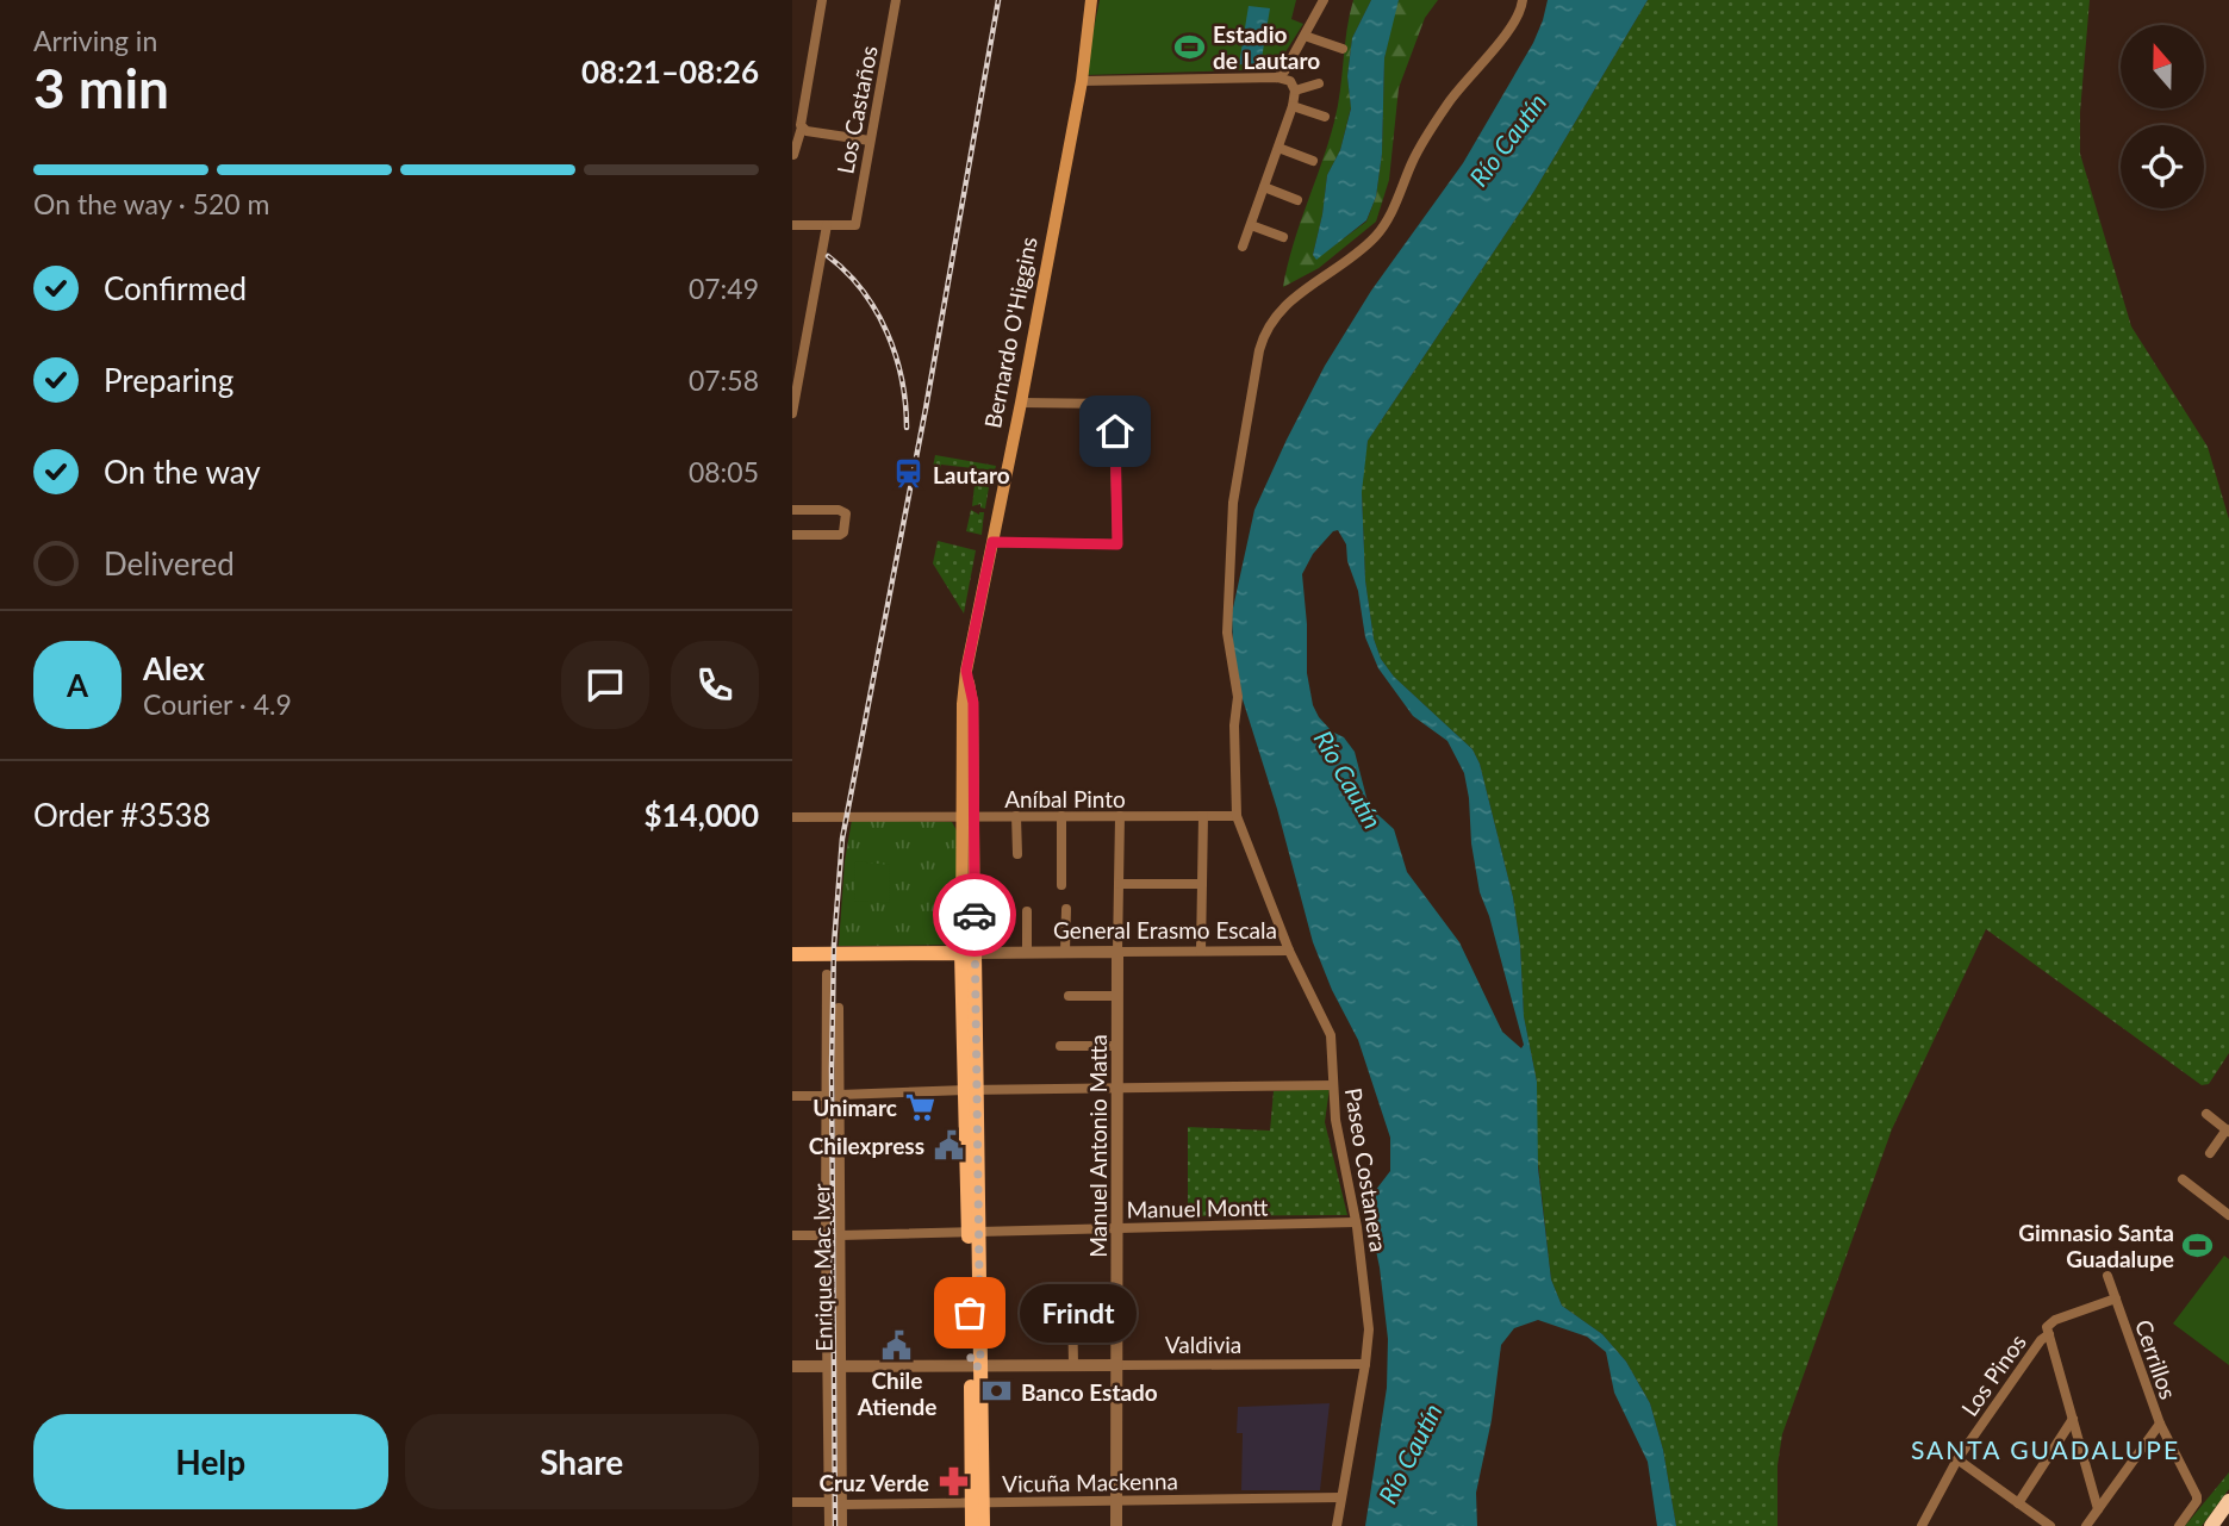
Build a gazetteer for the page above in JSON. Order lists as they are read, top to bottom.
{
  "streets": {
    "main road": ["Bernardo O'Higgins", "General Erasmo Escala"],
    "street": [
      "Los Castaños",
      "Aníbal Pinto",
      "Manuel Antonio Matta",
      "Paseo Costanera",
      "Manuel Montt",
      "Enrique Mac Iver",
      "Valdivia",
      "Cerrillos",
      "Los Pinos",
      "Vicuña Mackenna"
    ]
  },
  "crossings": [
    ["Bernardo O'Higgins", "Aníbal Pinto"],
    ["Bernardo O'Higgins", "General Erasmo Escala"],
    ["Bernardo O'Higgins", "Manuel Montt"],
    ["Bernardo O'Higgins", "Valdivia"],
    ["Bernardo O'Higgins", "Vicuña Mackenna"],
    ["Aníbal Pinto", "Manuel Antonio Matta"],
    ["Aníbal Pinto", "Paseo Costanera"],
    ["General Erasmo Escala", "Manuel Antonio Matta"],
    ["General Erasmo Escala", "Paseo Costanera"],
    ["Manuel Antonio Matta", "Manuel Montt"],
    ["Manuel Antonio Matta", "Valdivia"],
    ["Manuel Antonio Matta", "Vicuña Mackenna"],
    ["Paseo Costanera", "Manuel Montt"],
    ["Paseo Costanera", "Valdivia"],
    ["Paseo Costanera", "Vicuña Mackenna"],
    ["Manuel Montt", "Enrique Mac Iver"],
    ["Enrique Mac Iver", "Valdivia"],
    ["Enrique Mac Iver", "Vicuña Mackenna"],
    ["Cerrillos", "Los Pinos"]
  ],
  "districts": ["SANTA GUADALUPE"],
  "water": ["Río Cautín"],
  "places": {
    "sports": ["Estadio de Lautaro", "Gimnasio Santa Guadalupe"],
    "station": ["Lautaro"],
    "supermarket": ["Unimarc"],
    "public building": ["Chilexpress", "Chile Atiende"],
    "other": ["Frindt"],
    "bank": ["Banco Estado"],
    "pharmacy": ["Cruz Verde"]
  },
  "north": "top",
  "page": {
    "heading": ["3 min", "Arriving in", "08:21–08:26"],
    "panel": [
      "Alex",
      "Courier · 4.9",
      "Order #3538",
      "$14,000"
    ],
    "bar": "On the way · 520 m",
    "list": [
      ["Confirmed", "07:49"],
      ["Preparing", "07:58"],
      ["On the way", "08:05"],
      "Delivered"
    ],
    "round": "A",
    "bubble": "Frindt",
    "buttons": ["Help", "Share"]
  }
}
